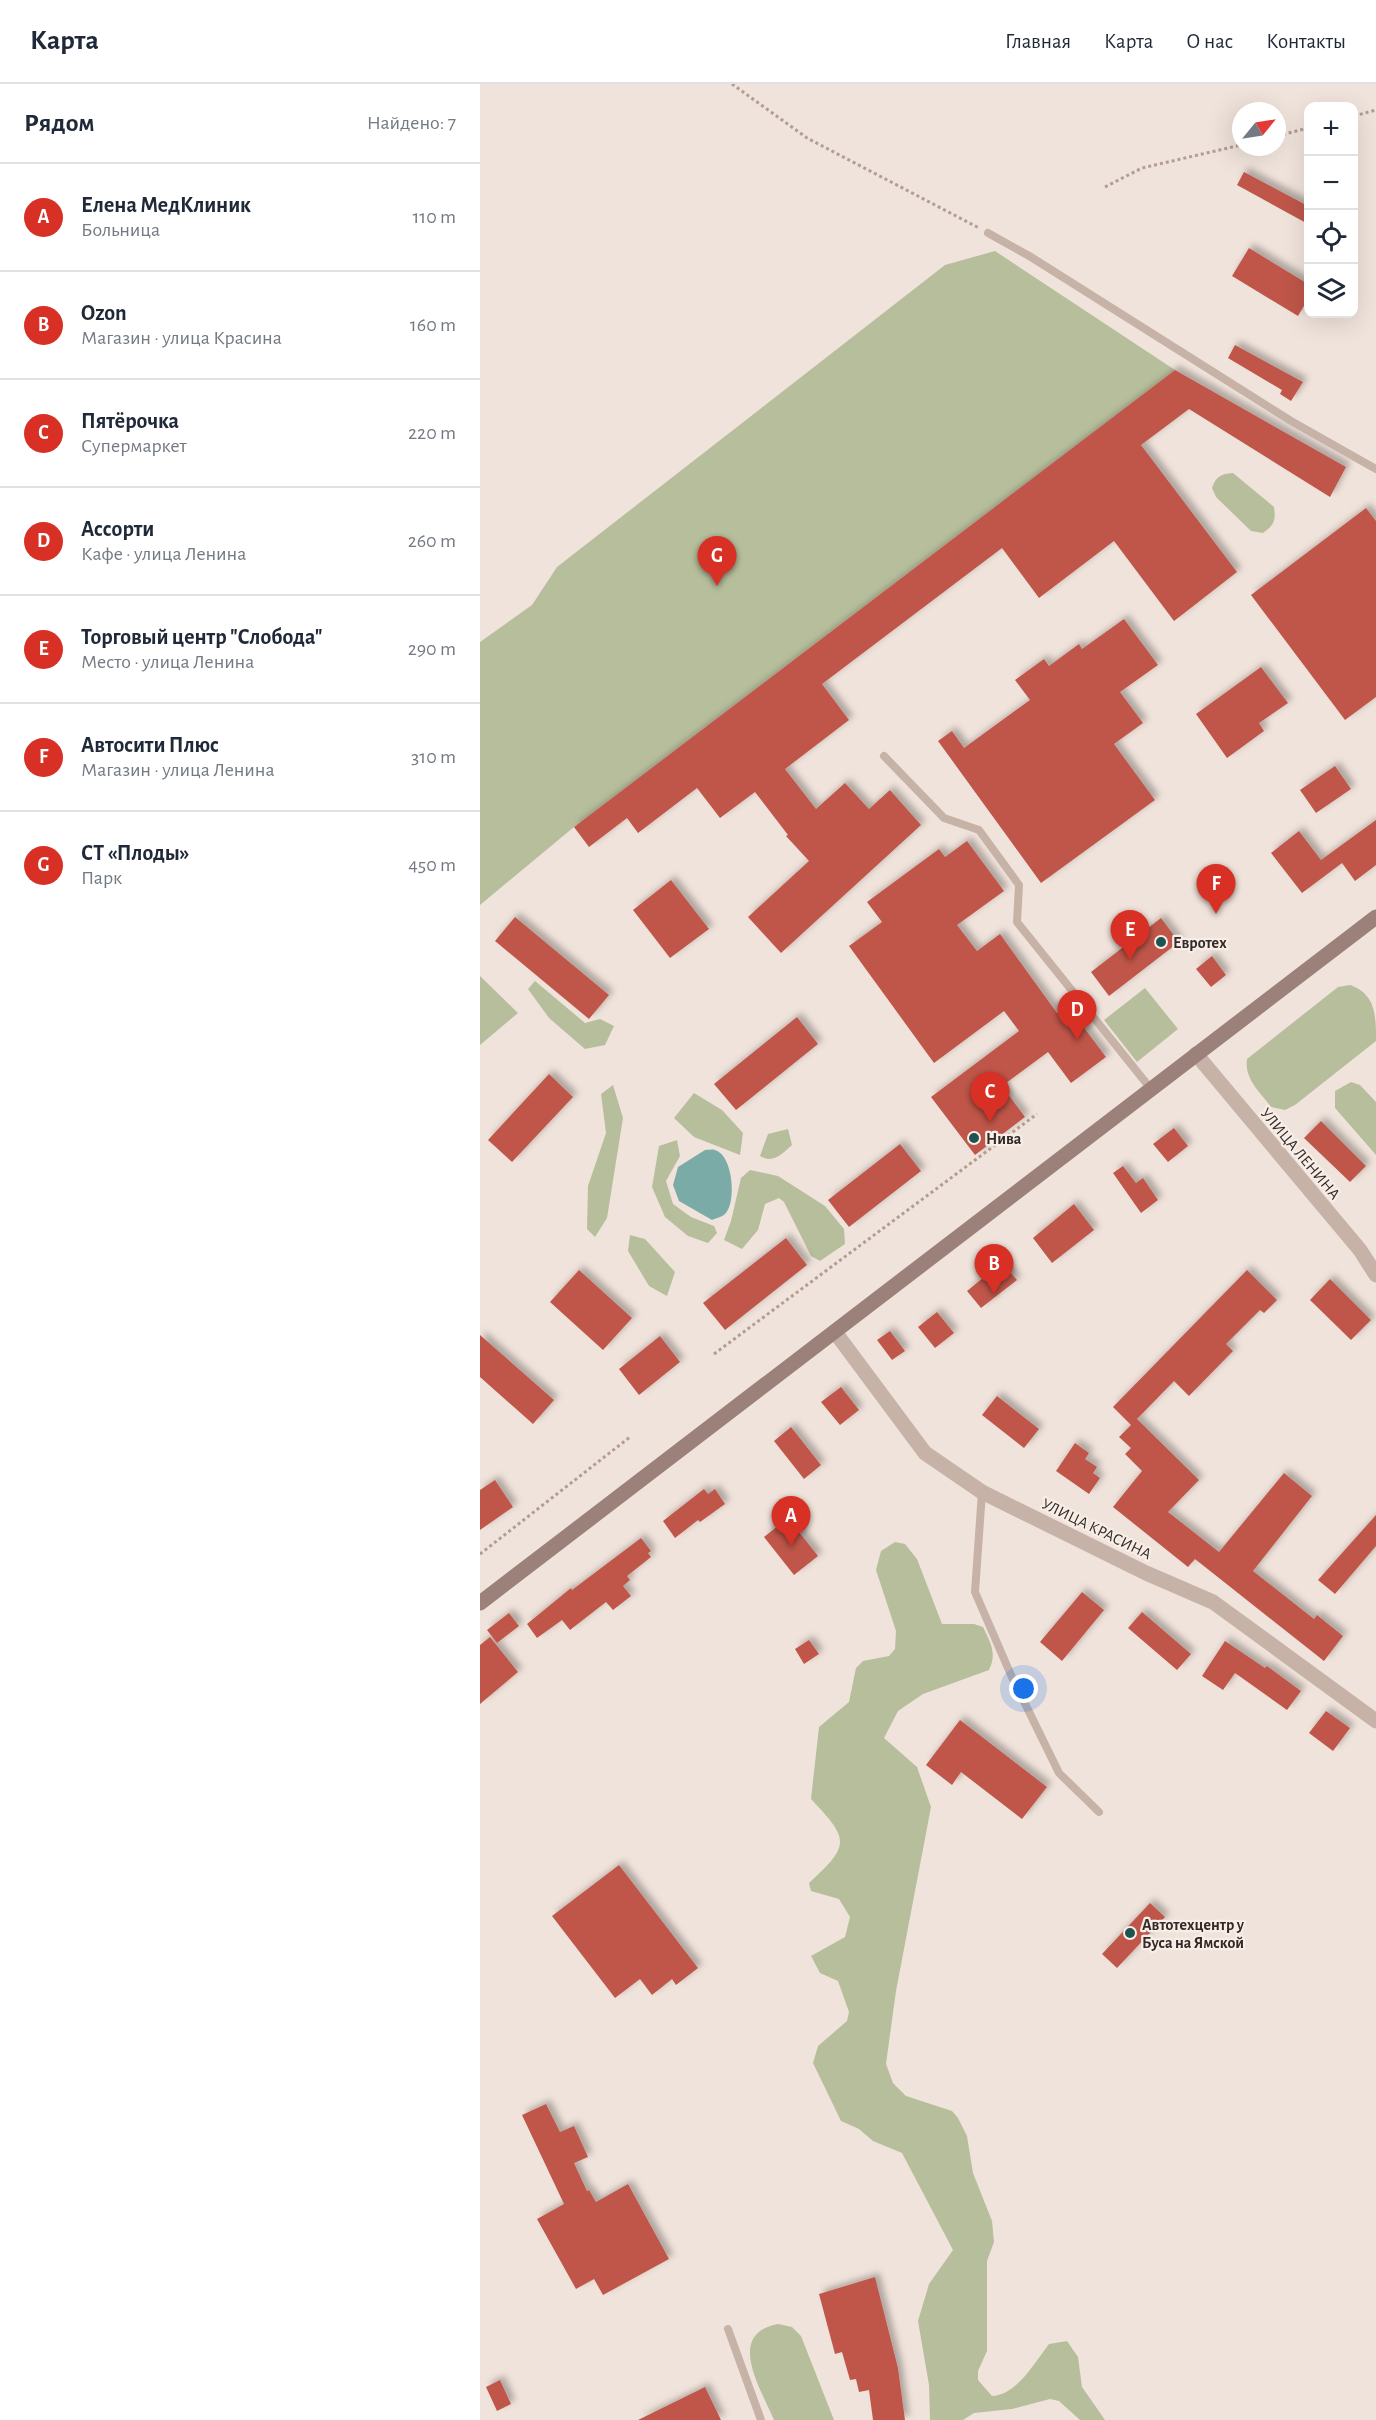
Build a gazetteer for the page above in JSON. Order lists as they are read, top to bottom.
{
  "streets": {
    "street": ["УЛИЦА ЛЕНИНА", "УЛИЦА КРАСИНА"]
  },
  "places": ["Евротех", "Нива", "Автотехцентр у Буса на Ямской"],
  "north": "top right",
  "page": {
    "header": "Карта",
    "nav": [
      "Главная",
      "Карта",
      "О нас",
      "Контакты"
    ],
    "heading": ["Рядом", "Найдено: 7"],
    "map_buttons": ["+", "−"],
    "list": [
      {
        "mark": "A",
        "name": "Елена МедКлиник",
        "note": "Больница",
        "value": "110 m"
      },
      {
        "mark": "B",
        "name": "Ozon",
        "note": "Магазин · улица Красина",
        "value": "160 m"
      },
      {
        "mark": "C",
        "name": "Пятёрочка",
        "note": "Супермаркет",
        "value": "220 m"
      },
      {
        "mark": "D",
        "name": "Ассорти",
        "note": "Кафе · улица Ленина",
        "value": "260 m"
      },
      {
        "mark": "E",
        "name": "Торговый центр \"Слобода\"",
        "note": "Место · улица Ленина",
        "value": "290 m"
      },
      {
        "mark": "F",
        "name": "Автосити Плюс",
        "note": "Магазин · улица Ленина",
        "value": "310 m"
      },
      {
        "mark": "G",
        "name": "СТ «Плоды»",
        "note": "Парк",
        "value": "450 m"
      }
    ],
    "pins": [
      "G",
      "F",
      "E",
      "D",
      "C",
      "B",
      "A"
    ]
  }
}
